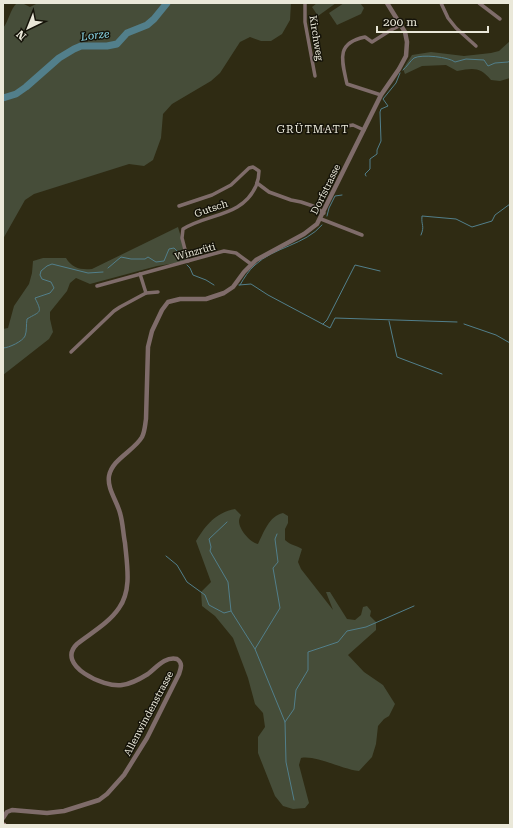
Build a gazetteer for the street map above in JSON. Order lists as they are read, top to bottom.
{
  "streets": {
    "street": [
      "Kirchweg",
      "Dorfstrasse",
      "Gutsch",
      "Winzrüti",
      "Allenwindenstrasse"
    ]
  },
  "crossings": [
    ["Dorfstrasse", "Winzrüti"],
    ["Dorfstrasse", "Allenwindenstrasse"],
    ["Gutsch", "Winzrüti"]
  ],
  "districts": ["GRÜTMATT"],
  "water": ["Lorze"],
  "scale_bar": "200 m",
  "north": "bottom left"
}
